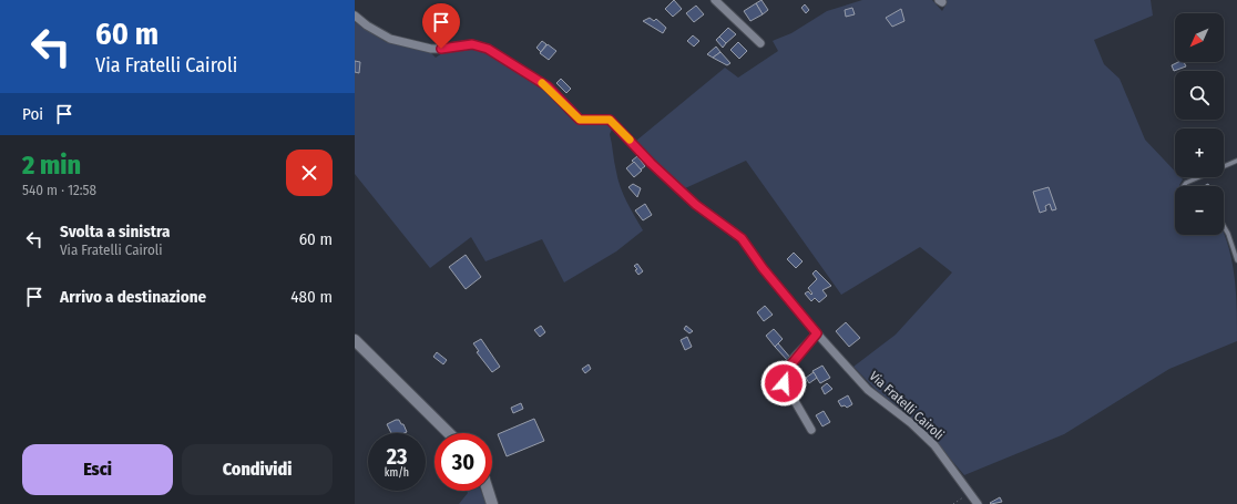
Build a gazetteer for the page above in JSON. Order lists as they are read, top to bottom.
{
  "streets": {
    "street": ["Via Fratelli Cairoli"]
  },
  "north": "bottom left",
  "page": {
    "turn": ["60 m", "Via Fratelli Cairoli"],
    "map_buttons": ["+", "−"],
    "then": "Poi",
    "heading": ["2 min", "540 m · 12:58"],
    "list": [
      {
        "name": "Svolta a sinistra",
        "note": "Via Fratelli Cairoli",
        "value": "60 m"
      },
      {
        "name": "Arrivo a destinazione",
        "value": "480 m"
      }
    ],
    "speed": "23 km/h",
    "limit": "30",
    "buttons": ["Esci", "Condividi"]
  }
}
